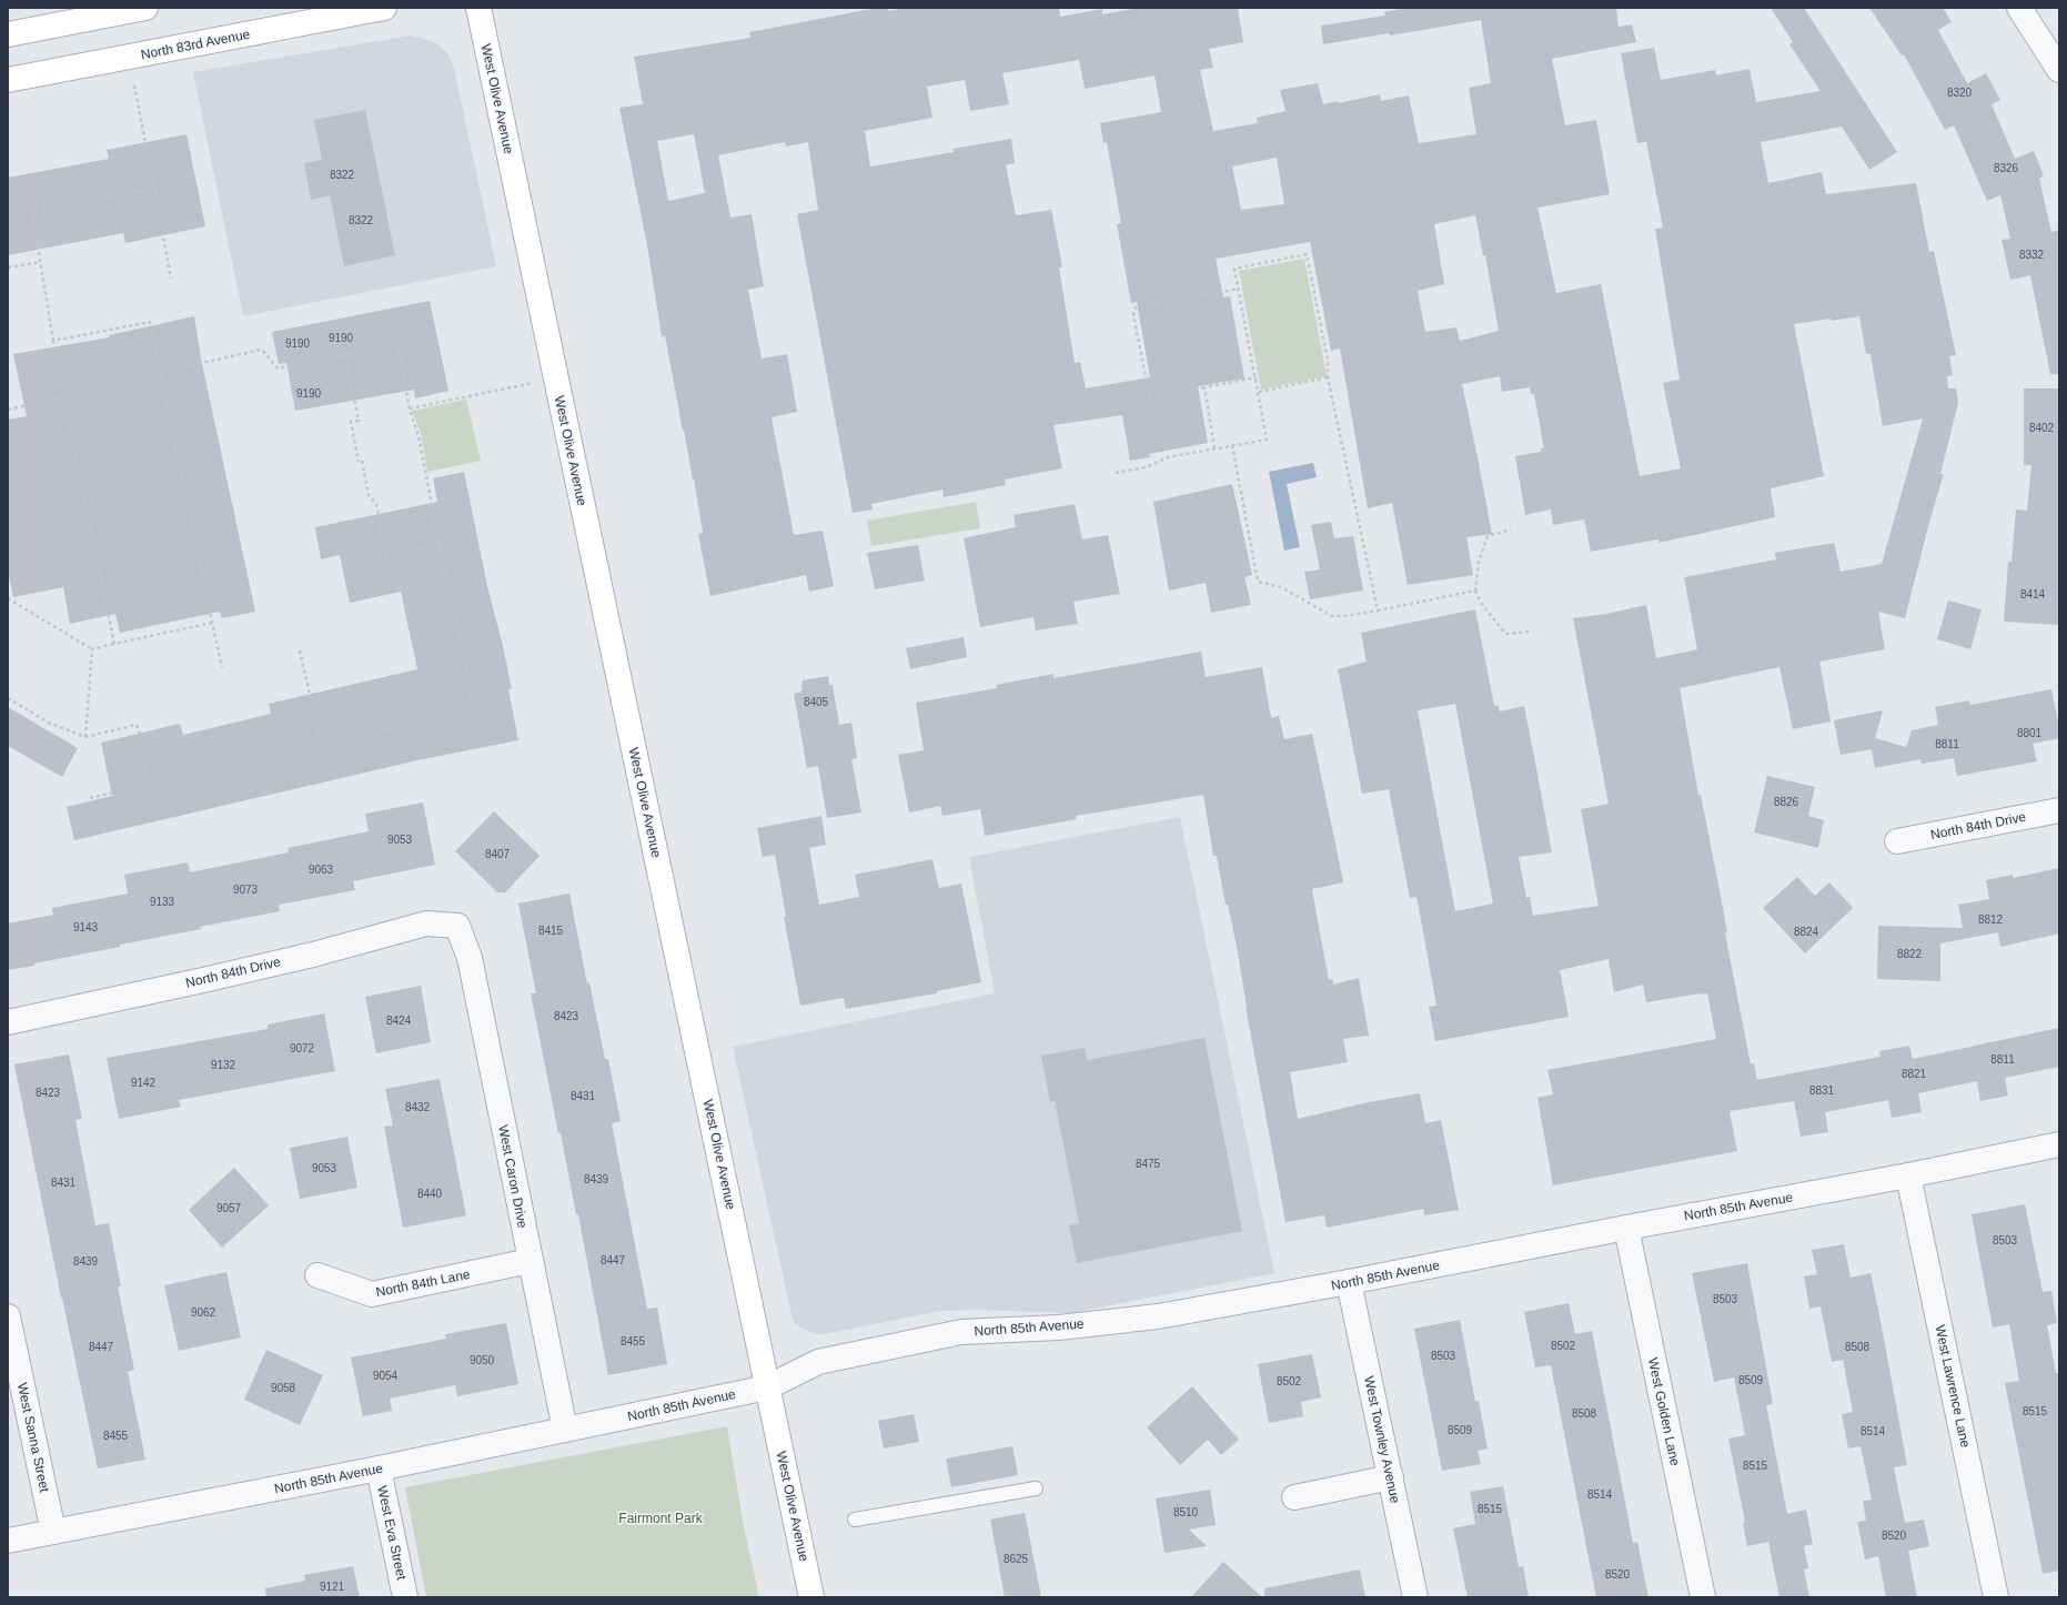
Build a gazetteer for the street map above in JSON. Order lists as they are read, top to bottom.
{
  "streets": {
    "main road": ["North 83rd Avenue", "West Olive Avenue"],
    "street": [
      "North 84th Drive",
      "West Caron Drive",
      "North 85th Avenue",
      "North 84th Lane",
      "West Lawrence Lane",
      "West Golden Lane",
      "West Sanna Street",
      "West Townley Avenue",
      "West Eva Street"
    ]
  },
  "crossings": [
    ["West Olive Avenue", "North 85th Avenue"],
    ["North 84th Drive", "West Caron Drive"],
    ["West Caron Drive", "North 85th Avenue"],
    ["West Caron Drive", "North 84th Lane"],
    ["North 85th Avenue", "West Lawrence Lane"],
    ["North 85th Avenue", "West Golden Lane"],
    ["North 85th Avenue", "West Sanna Street"],
    ["North 85th Avenue", "West Townley Avenue"],
    ["North 85th Avenue", "West Eva Street"]
  ],
  "parks": ["Fairmont Park"],
  "house_numbers": [
    "8320",
    "8326",
    "8322",
    "8322",
    "8332",
    "9190",
    "9190",
    "9190",
    "8402",
    "8414",
    "8405",
    "8801",
    "8811",
    "8826",
    "9053",
    "8407",
    "9063",
    "9073",
    "9133",
    "8812",
    "9143",
    "8415",
    "8824",
    "8822",
    "8423",
    "8424",
    "9072",
    "8811",
    "9132",
    "8821",
    "9142",
    "8831",
    "8423",
    "8431",
    "8432",
    "8475",
    "9053",
    "8439",
    "8431",
    "8440",
    "9057",
    "8503",
    "8447",
    "8439",
    "8503",
    "9062",
    "8455",
    "8502",
    "8447",
    "8508",
    "8503",
    "9050",
    "9054",
    "8509",
    "8502",
    "9058",
    "8515",
    "8508",
    "8509",
    "8514",
    "8455",
    "8515",
    "8514",
    "8515",
    "8510",
    "8520",
    "8625",
    "8520",
    "9121"
  ]
}
